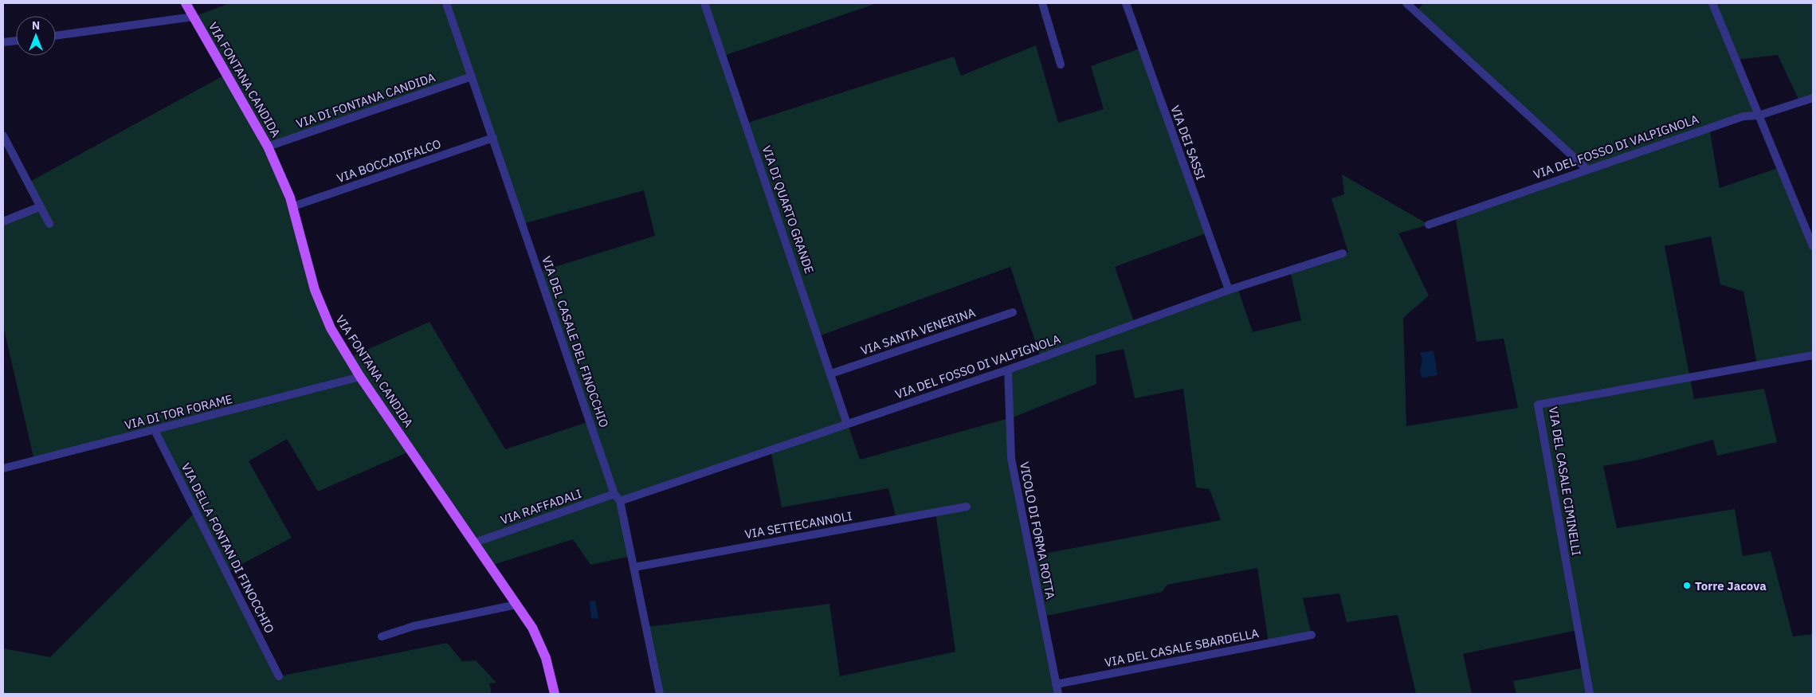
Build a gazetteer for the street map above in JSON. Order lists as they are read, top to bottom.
{
  "streets": {
    "main road": ["VIA FONTANA CANDIDA"],
    "street": [
      "VIA DI FONTANA CANDIDA",
      "VIA DEI SASSI",
      "VIA DEL FOSSO DI VALPIGNOLA",
      "VIA BOCCADIFALCO",
      "VIA DI QUARTO GRANDE",
      "VIA SANTA VENERINA",
      "VIA DEL CASALE DEL FINOCCHIO",
      "VIA DI TOR FORAME",
      "VIA DEL CASALE CIMINELLI",
      "VIA RAFFADALI",
      "VIA SETTECANNOLI",
      "VICOLO DI FORMA ROTTA",
      "VIA DELLA FONTAN DI FINOCCHIO",
      "VIA DEL CASALE SBARDELLA"
    ]
  },
  "crossings": [
    ["VIA FONTANA CANDIDA", "VIA DI FONTANA CANDIDA"],
    ["VIA FONTANA CANDIDA", "VIA BOCCADIFALCO"],
    ["VIA FONTANA CANDIDA", "VIA DI TOR FORAME"],
    ["VIA FONTANA CANDIDA", "VIA RAFFADALI"],
    ["VIA DI FONTANA CANDIDA", "VIA DEL CASALE DEL FINOCCHIO"],
    ["VIA DEI SASSI", "VIA DEL FOSSO DI VALPIGNOLA"],
    ["VIA DEL FOSSO DI VALPIGNOLA", "VIA DI QUARTO GRANDE"],
    ["VIA DEL FOSSO DI VALPIGNOLA", "VIA DEL CASALE DEL FINOCCHIO"],
    ["VIA DEL FOSSO DI VALPIGNOLA", "VICOLO DI FORMA ROTTA"],
    ["VIA BOCCADIFALCO", "VIA DEL CASALE DEL FINOCCHIO"],
    ["VIA DI QUARTO GRANDE", "VIA SANTA VENERINA"],
    ["VIA DEL CASALE DEL FINOCCHIO", "VIA RAFFADALI"],
    ["VIA DEL CASALE DEL FINOCCHIO", "VIA SETTECANNOLI"],
    ["VIA DI TOR FORAME", "VIA DELLA FONTAN DI FINOCCHIO"],
    ["VICOLO DI FORMA ROTTA", "VIA DEL CASALE SBARDELLA"]
  ],
  "places": ["Torre Jacova"],
  "north": "top"
}
